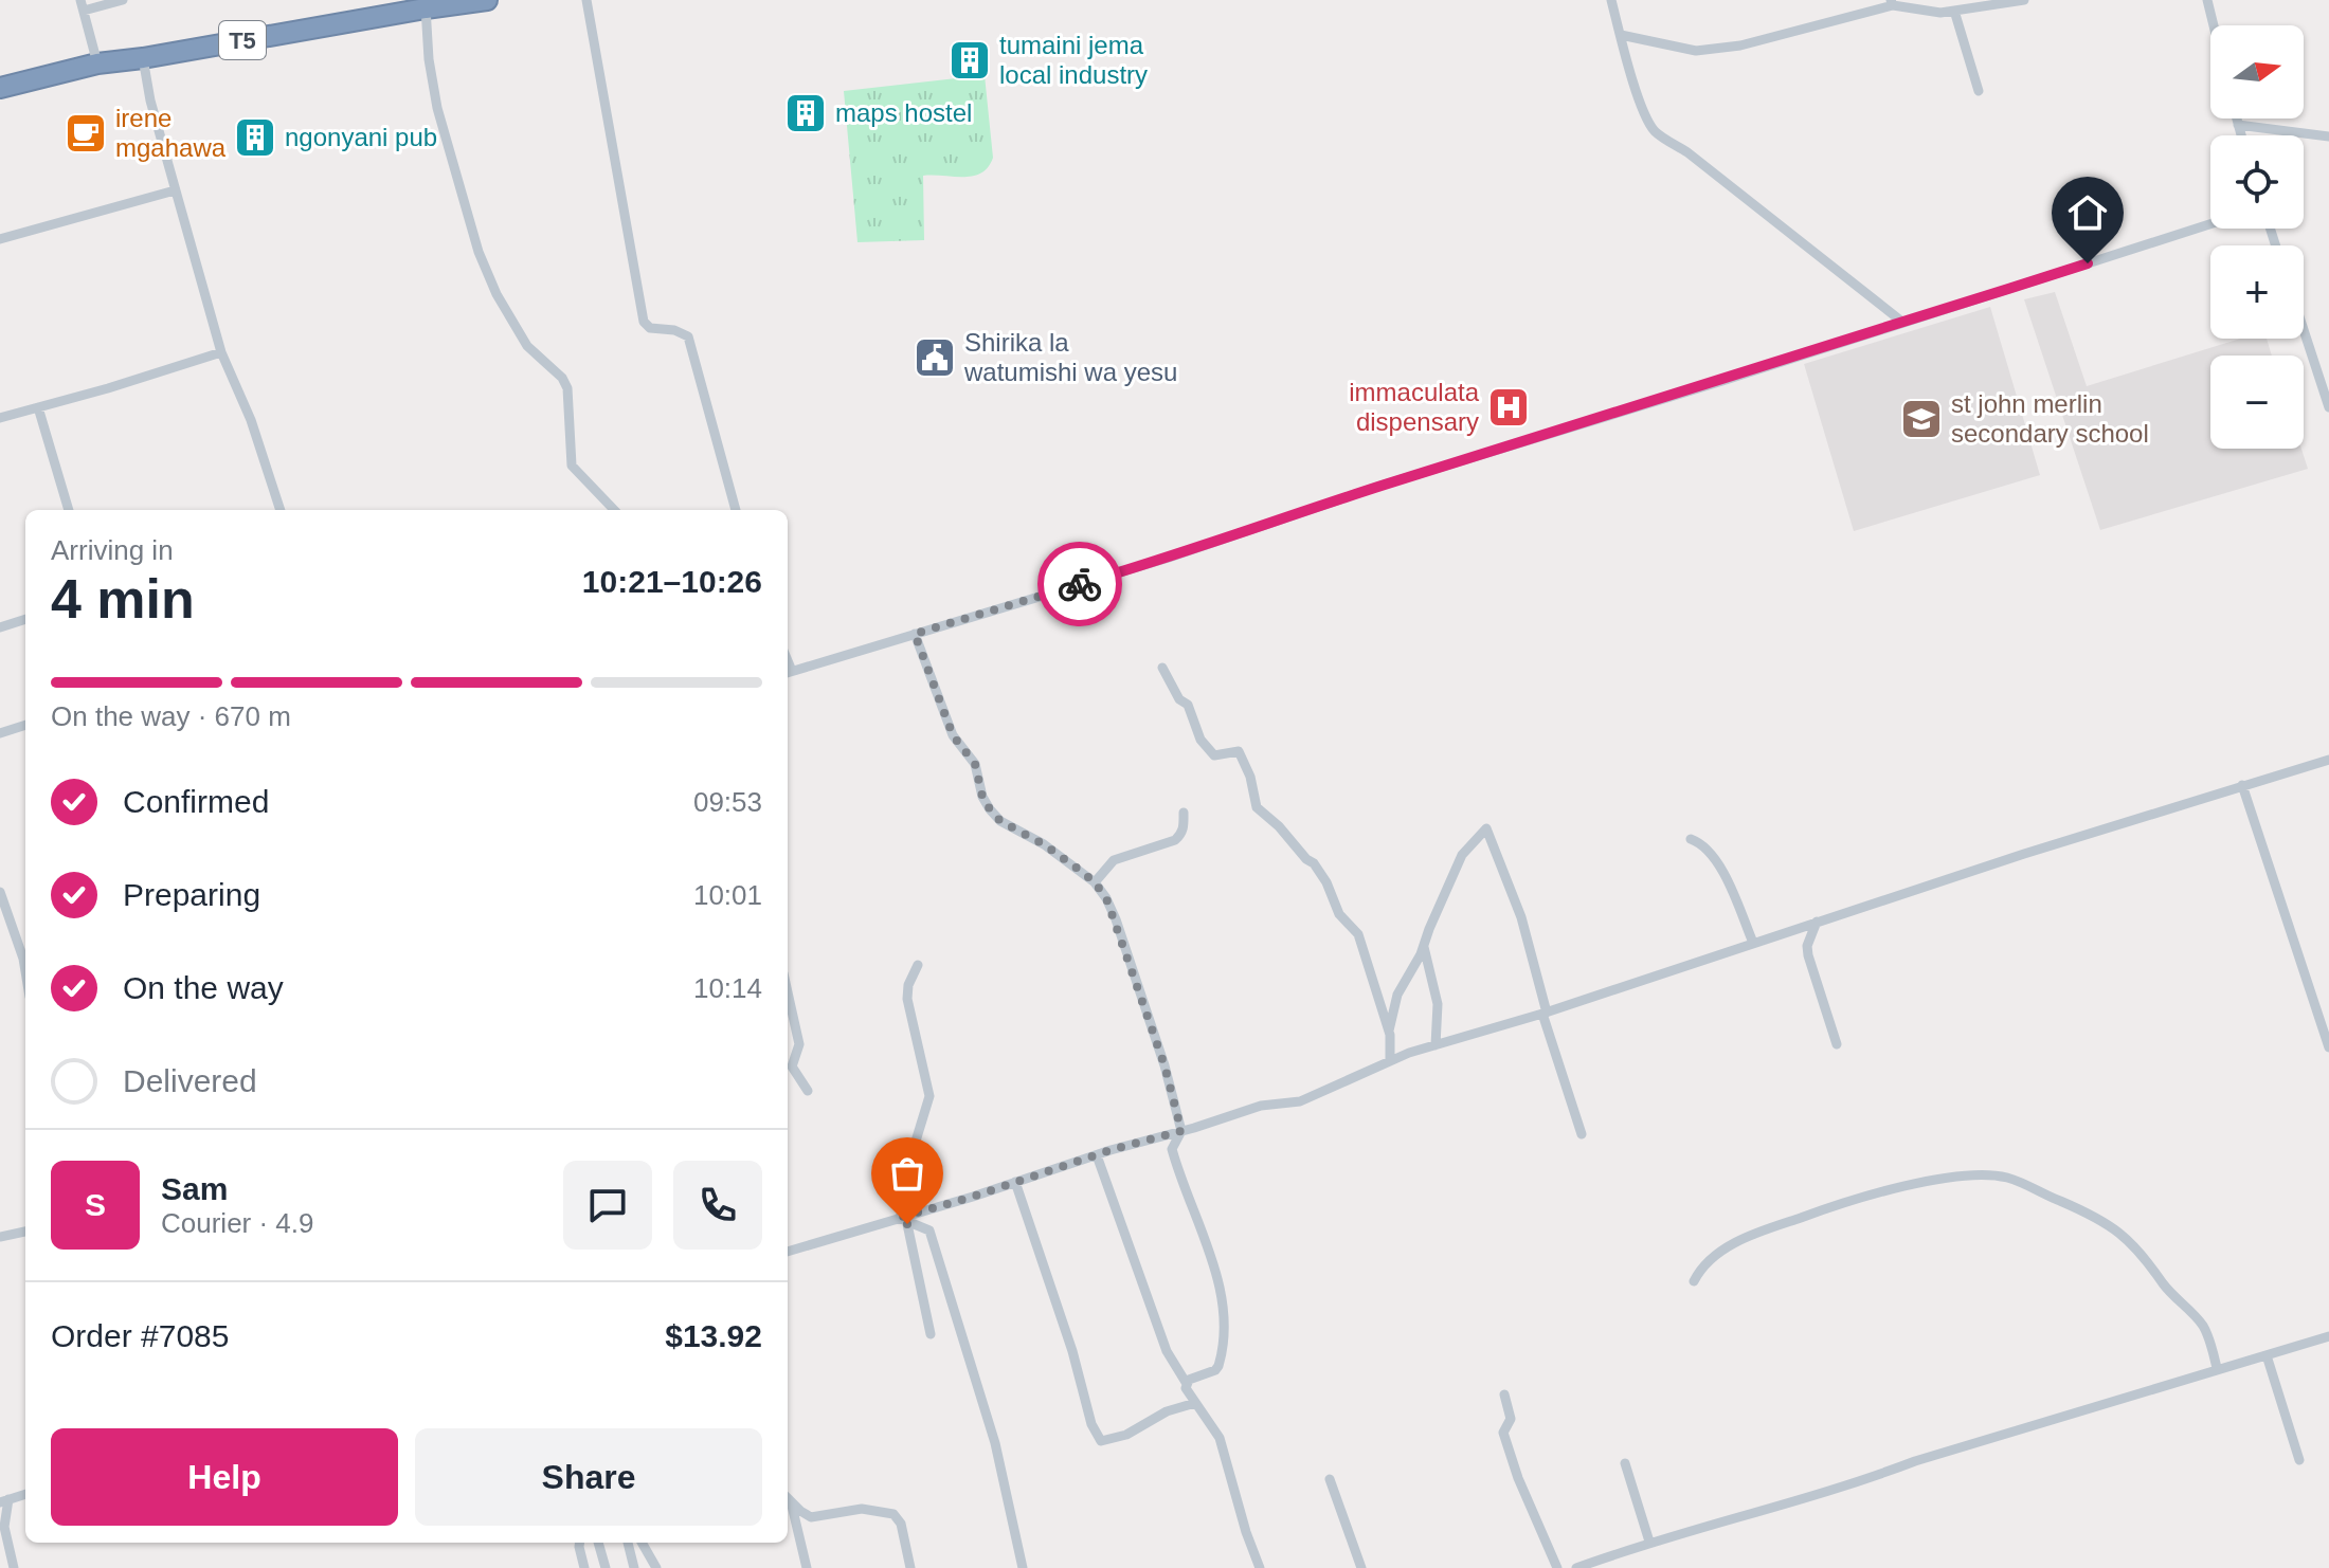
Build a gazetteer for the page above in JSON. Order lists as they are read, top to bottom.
{
  "streets": {
    "highway": ["T5"]
  },
  "places": {
    "building": ["tumaini jema local industry", "maps hostel", "ngonyani pub"],
    "cafe": ["irene mgahawa"],
    "public building": ["Shirika la watumishi wa yesu"],
    "hospital": ["immaculata dispensary"],
    "school or university": ["st john merlin secondary school"]
  },
  "north": "right",
  "page": {
    "map_buttons": ["+", "−"],
    "heading": ["4 min", "Arriving in", "10:21–10:26"],
    "panel": [
      "Sam",
      "Courier · 4.9",
      "Order #7085",
      "$13.92"
    ],
    "bar": "On the way · 670 m",
    "list": [
      ["Confirmed", "09:53"],
      ["Preparing", "10:01"],
      ["On the way", "10:14"],
      "Delivered"
    ],
    "round": "S",
    "buttons": ["Help", "Share"]
  }
}
